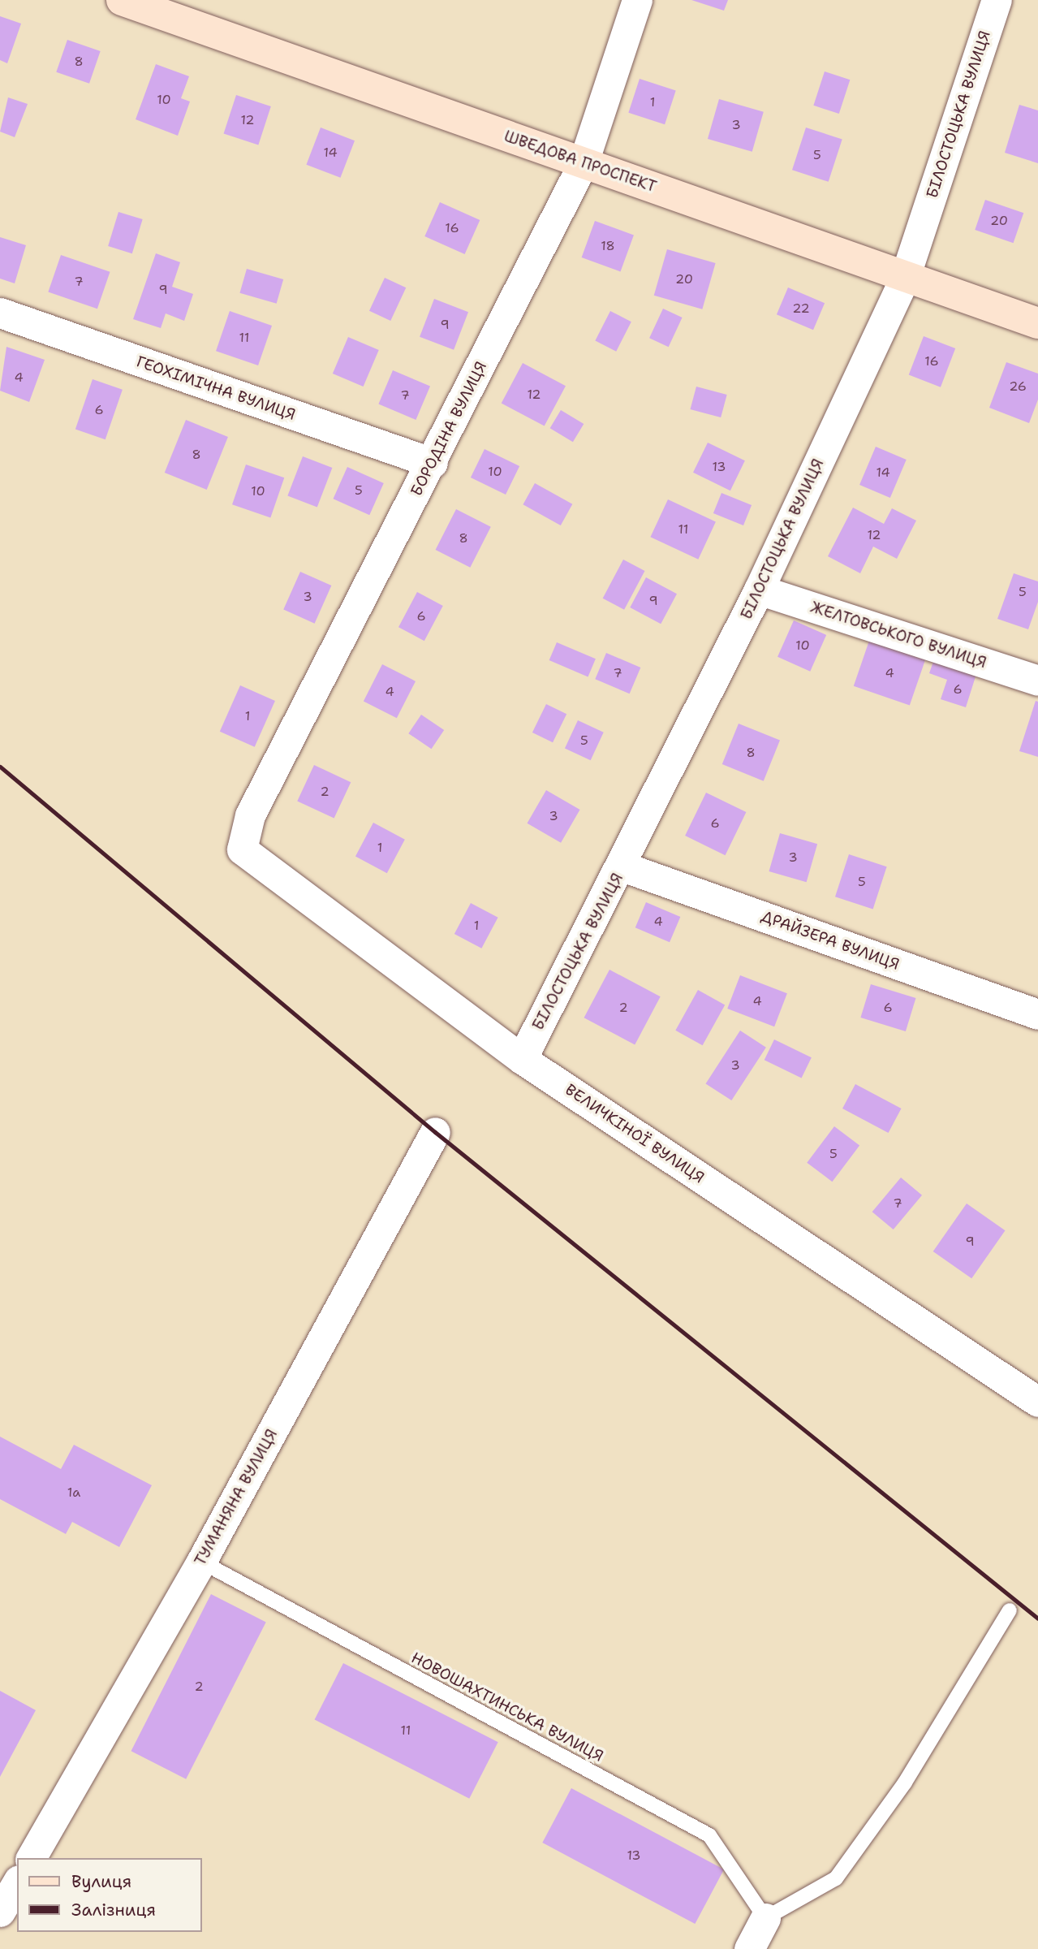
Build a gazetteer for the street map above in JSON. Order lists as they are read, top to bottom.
{
  "streets": {
    "street": [
      "БІЛОСТОЦЬКА ВУЛИЦЯ",
      "ШВЕДОВА ПРОСПЕКТ",
      "ГЕОХІМІЧНА ВУЛИЦЯ",
      "БОРОДІНА ВУЛИЦЯ",
      "ЖЕЛТОВСЬКОГО ВУЛИЦЯ",
      "ДРАЙЗЕРА ВУЛИЦЯ",
      "ВЕЛИЧКІНОЇ ВУЛИЦЯ",
      "ТУМАНЯНА ВУЛИЦЯ"
    ],
    "lane": ["НОВОШАХТИНСЬКА ВУЛИЦЯ"]
  },
  "crossings": [
    ["БІЛОСТОЦЬКА ВУЛИЦЯ", "ШВЕДОВА ПРОСПЕКТ"],
    ["БІЛОСТОЦЬКА ВУЛИЦЯ", "ЖЕЛТОВСЬКОГО ВУЛИЦЯ"],
    ["БІЛОСТОЦЬКА ВУЛИЦЯ", "ДРАЙЗЕРА ВУЛИЦЯ"],
    ["БІЛОСТОЦЬКА ВУЛИЦЯ", "ВЕЛИЧКІНОЇ ВУЛИЦЯ"],
    ["ШВЕДОВА ПРОСПЕКТ", "БОРОДІНА ВУЛИЦЯ"],
    ["ГЕОХІМІЧНА ВУЛИЦЯ", "БОРОДІНА ВУЛИЦЯ"],
    ["БОРОДІНА ВУЛИЦЯ", "ВЕЛИЧКІНОЇ ВУЛИЦЯ"],
    ["ТУМАНЯНА ВУЛИЦЯ", "НОВОШАХТИНСЬКА ВУЛИЦЯ"]
  ],
  "house_numbers": [
    "8",
    "10",
    "1",
    "12",
    "3",
    "14",
    "5",
    "20",
    "16",
    "18",
    "20",
    "7",
    "9",
    "22",
    "9",
    "11",
    "16",
    "4",
    "26",
    "12",
    "7",
    "6",
    "8",
    "13",
    "10",
    "14",
    "5",
    "10",
    "11",
    "12",
    "8",
    "5",
    "3",
    "9",
    "6",
    "10",
    "7",
    "4",
    "6",
    "4",
    "1",
    "5",
    "8",
    "2",
    "3",
    "6",
    "1",
    "3",
    "5",
    "4",
    "1",
    "4",
    "2",
    "6",
    "3",
    "5",
    "7",
    "9",
    "1а",
    "2",
    "11",
    "13"
  ],
  "legend": ["Вулиця", "Залізниця"]
}
